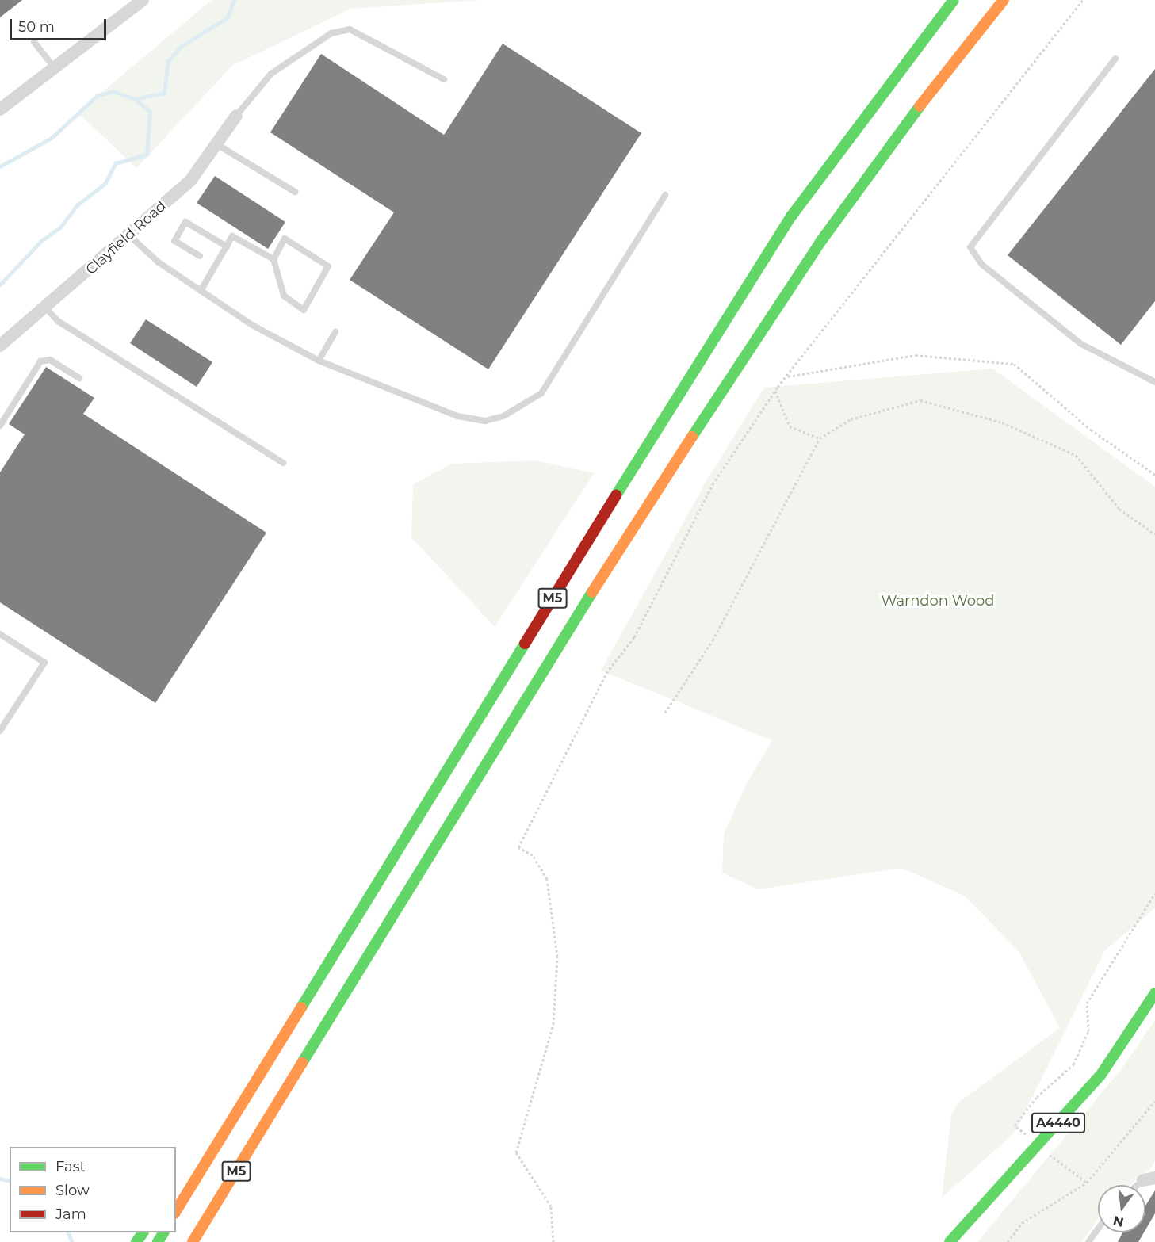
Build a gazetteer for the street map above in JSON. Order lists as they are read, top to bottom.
{
  "streets": {
    "main road": ["M5", "A4440"],
    "street": ["Clayfield Road"]
  },
  "parks": ["Warndon Wood"],
  "legend": ["Fast", "Slow", "Jam"],
  "scale_bar": "50 m",
  "north": "bottom"
}
